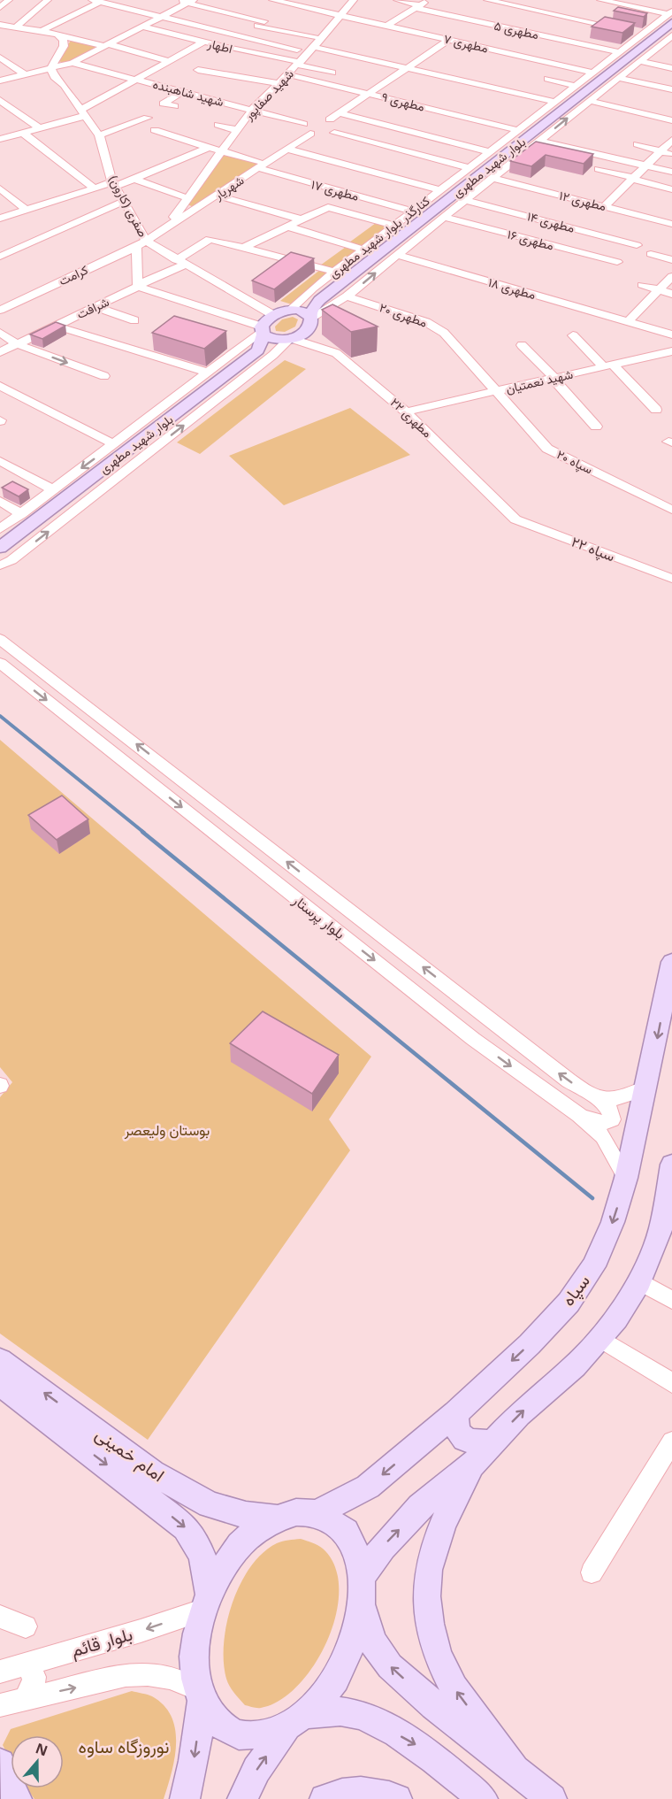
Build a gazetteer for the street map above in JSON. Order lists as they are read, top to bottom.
{
  "streets": {
    "main road": ["بلوار شهید مطهری", "سپاه", "امام خمینی"],
    "street": [
      "مطهری ۵",
      "مطهری ۷",
      "اطهار",
      "شهید شاهبنده",
      "شهید صفاپور",
      "مطهری ۹",
      "شهریار",
      "مطهری ۱۷",
      "مطهری ۱۲",
      "صفری (کارون)",
      "مطهری ۱۴",
      "کنارگذر بلوار شهید مطهری",
      "مطهری ۱۶",
      "کرامت",
      "مطهری ۱۸",
      "شرافت",
      "مطهری ۲۰",
      "شهید نعمتیان",
      "مطهری ۲۲",
      "سپاه ۲۰",
      "سپاه ۲۲",
      "بلوار پرستار",
      "بلوار قائم"
    ]
  },
  "crossings": [
    ["مطهری ۵", "کنارگذر بلوار شهید مطهری"],
    ["مطهری ۷", "شهید صفاپور"],
    ["مطهری ۷", "کنارگذر بلوار شهید مطهری"],
    ["اطهار", "شهید صفاپور"],
    ["شهید شاهبنده", "شهید صفاپور"],
    ["شهید صفاپور", "مطهری ۹"],
    ["شهید صفاپور", "شهریار"],
    ["شهید صفاپور", "مطهری ۱۷"],
    ["مطهری ۹", "کنارگذر بلوار شهید مطهری"],
    ["بلوار شهید مطهری", "کنارگذر بلوار شهید مطهری"],
    ["بلوار شهید مطهری", "مطهری ۲۲"],
    ["شهریار", "مطهری ۱۷"],
    ["شهریار", "صفری (کارون)"],
    ["شهریار", "کرامت"],
    ["مطهری ۱۷", "کنارگذر بلوار شهید مطهری"],
    ["مطهری ۱۲", "کنارگذر بلوار شهید مطهری"],
    ["صفری (کارون)", "کرامت"],
    ["صفری (کارون)", "شرافت"],
    ["مطهری ۱۴", "کنارگذر بلوار شهید مطهری"],
    ["کنارگذر بلوار شهید مطهری", "مطهری ۱۶"],
    ["کنارگذر بلوار شهید مطهری", "مطهری ۱۸"],
    ["کنارگذر بلوار شهید مطهری", "مطهری ۲۰"],
    ["مطهری ۲۰", "شهید نعمتیان"],
    ["مطهری ۲۰", "سپاه ۲۰"],
    ["شهید نعمتیان", "مطهری ۲۲"],
    ["شهید نعمتیان", "سپاه ۲۰"],
    ["مطهری ۲۲", "سپاه ۲۲"],
    ["بلوار پرستار", "سپاه"],
    ["امام خمینی", "بلوار قائم"]
  ],
  "parks": ["بوستان ولیعصر", "نوروزگاه ساوه"],
  "north": "top"
}
